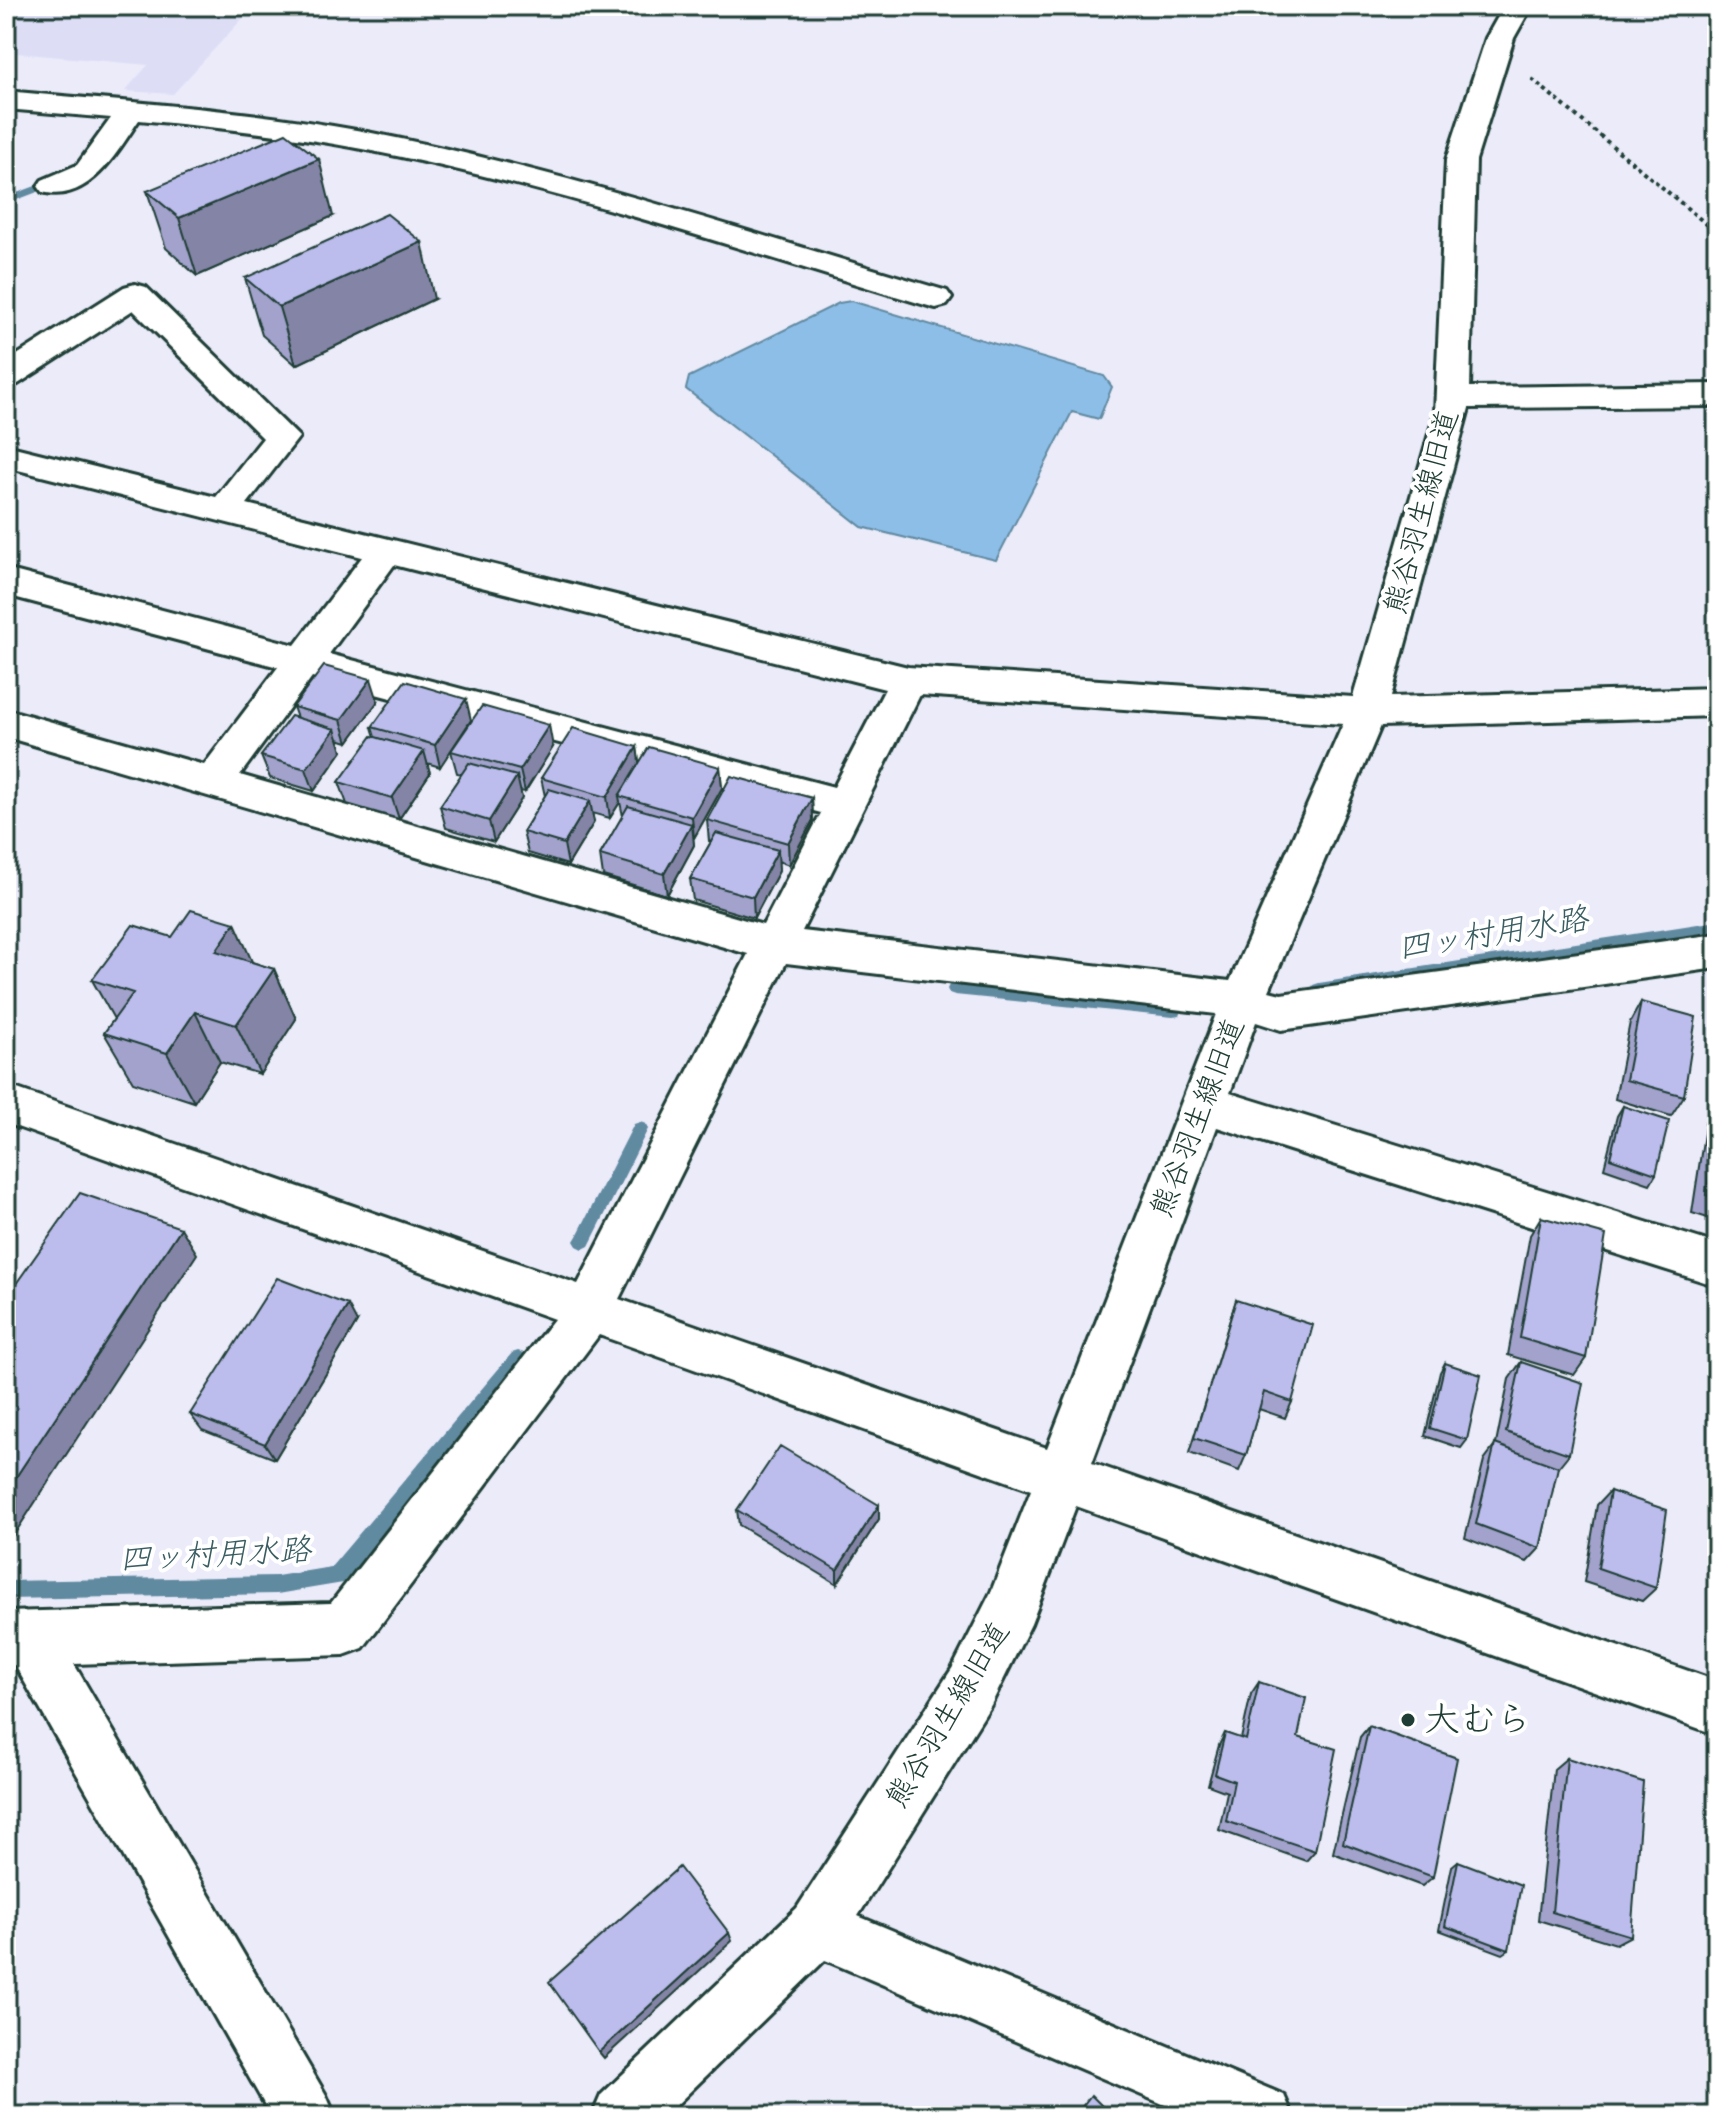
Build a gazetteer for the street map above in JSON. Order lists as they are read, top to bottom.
{
  "streets": {
    "street": ["熊谷羽生線旧道"]
  },
  "water": ["四ッ村用水路"],
  "places": ["大むら"]
}
